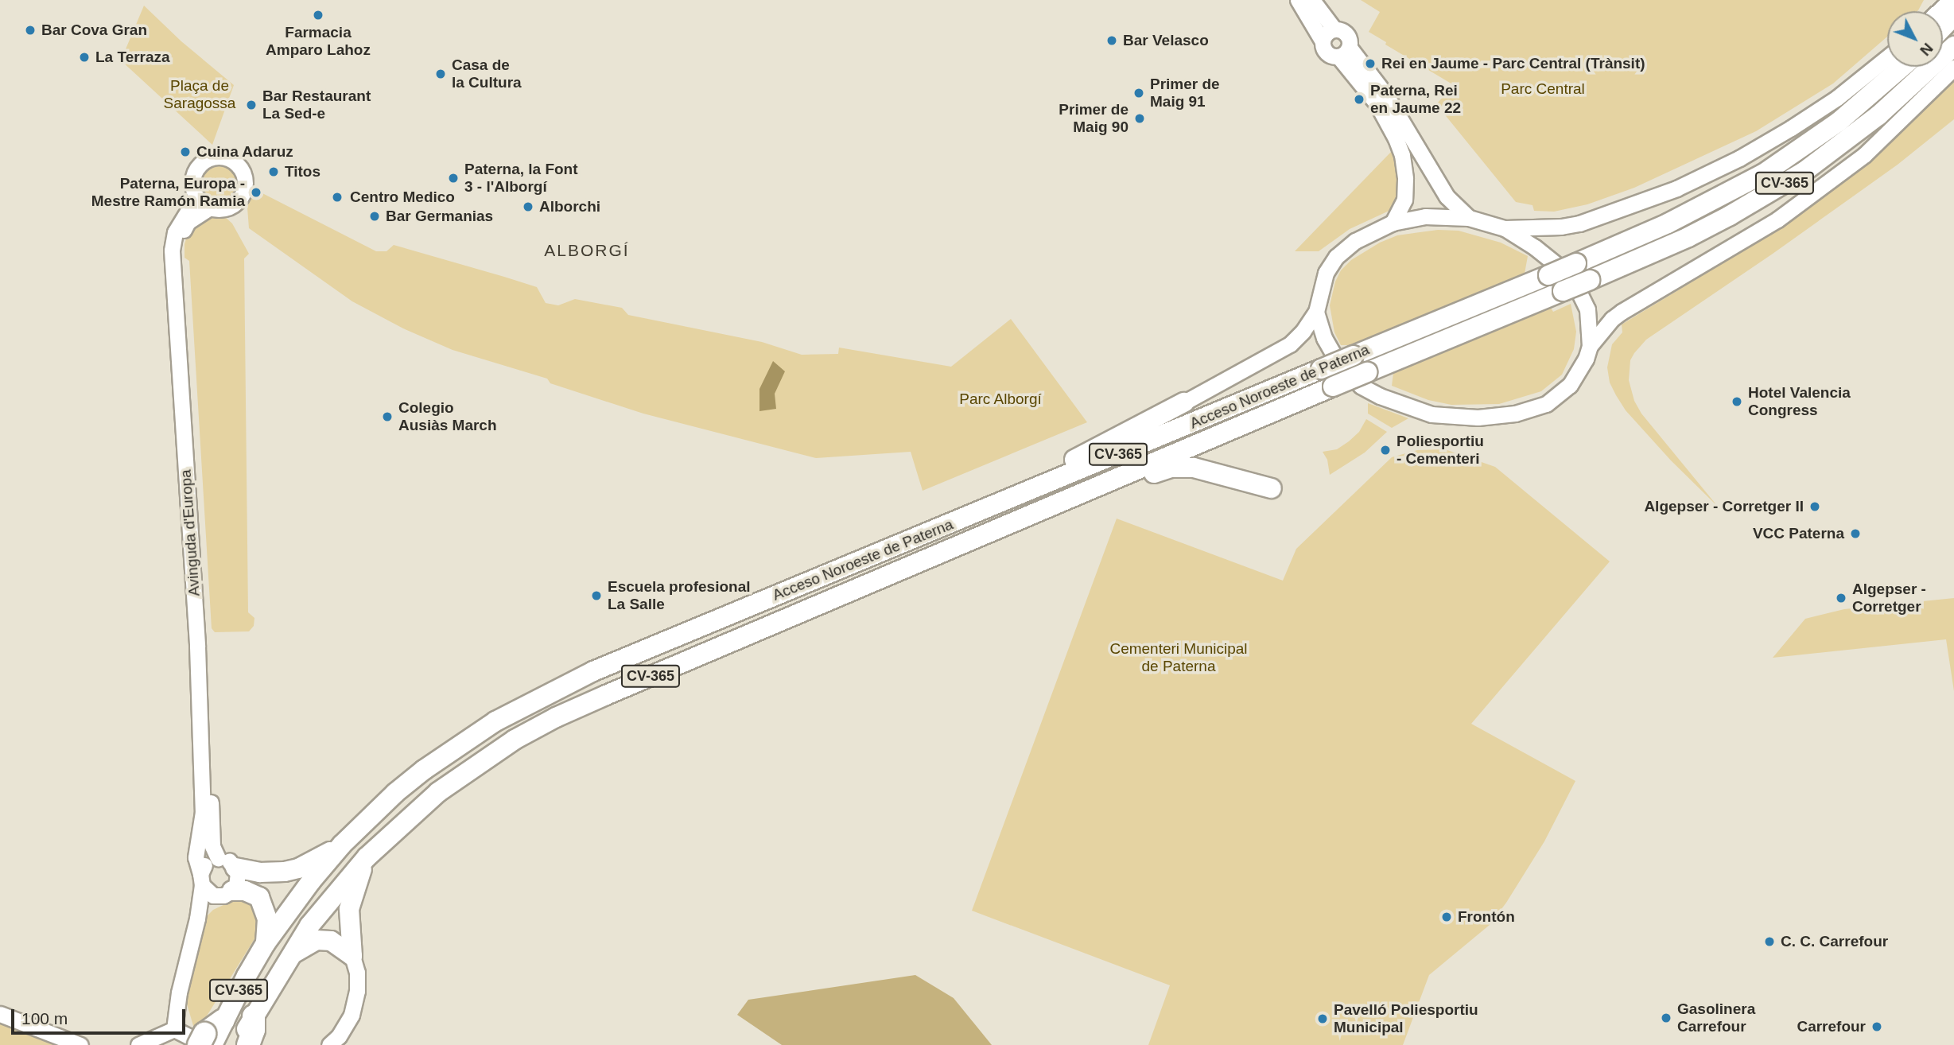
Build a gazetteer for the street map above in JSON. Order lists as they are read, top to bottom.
{
  "streets": {
    "main road": ["CV-365", "Acceso Noroeste de Paterna"],
    "street": ["Avinguda d'Europa"]
  },
  "districts": ["ALBORGÍ"],
  "parks": [
    "Plaça de Saragossa",
    "Parc Central",
    "Parc Alborgí",
    "Cementeri Municipal de Paterna"
  ],
  "places": [
    "Farmacia Amparo Lahoz",
    "Bar Cova Gran",
    "Bar Velasco",
    "La Terraza",
    "Rei en Jaume - Parc Central (Trànsit)",
    "Casa de la Cultura",
    "Primer de Maig 91",
    "Paterna, Rei en Jaume 22",
    "Bar Restaurant La Sed-e",
    "Primer de Maig 90",
    "Cuina Adaruz",
    "Titos",
    "Paterna, la Font 3 - l'Alborgí",
    "Paterna, Europa - Mestre Ramón Ramia",
    "Centro Medico",
    "Alborchi",
    "Bar Germanias",
    "Hotel Valencia Congress",
    "Colegio Ausiàs March",
    "Poliesportiu - Cementeri",
    "Algepser - Corretger II",
    "VCC Paterna",
    "Escuela profesional La Salle",
    "Algepser - Corretger",
    "Frontón",
    "C. C. Carrefour",
    "Gasolinera Carrefour",
    "Pavelló Poliesportiu Municipal",
    "Carrefour"
  ],
  "scale_bar": "100 m",
  "north": "bottom right"
}
